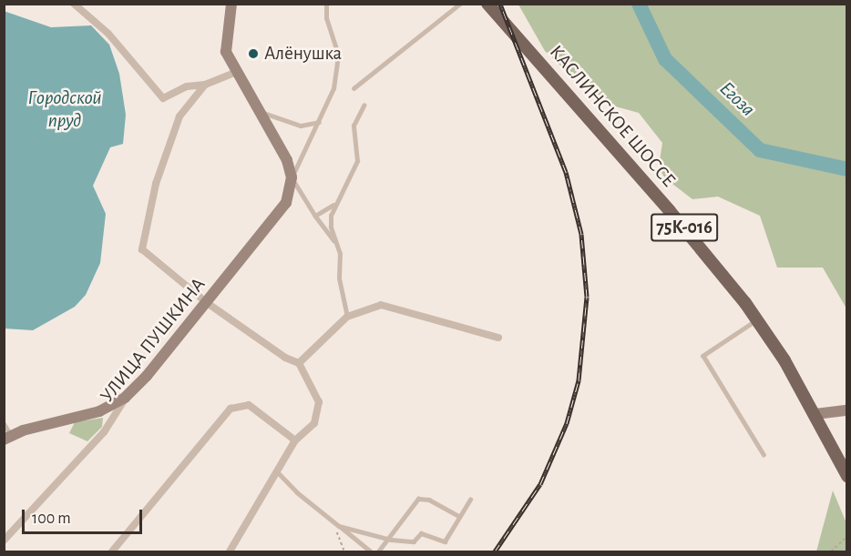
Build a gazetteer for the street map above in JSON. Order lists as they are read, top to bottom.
{
  "streets": {
    "main road": ["КАСЛИНСКОЕ ШОССЕ", "75К-016"],
    "street": ["УЛИЦА ПУШКИНА"]
  },
  "water": ["Городской пруд", "Егоза"],
  "places": ["Алёнушка"],
  "scale_bar": "100 m"
}
